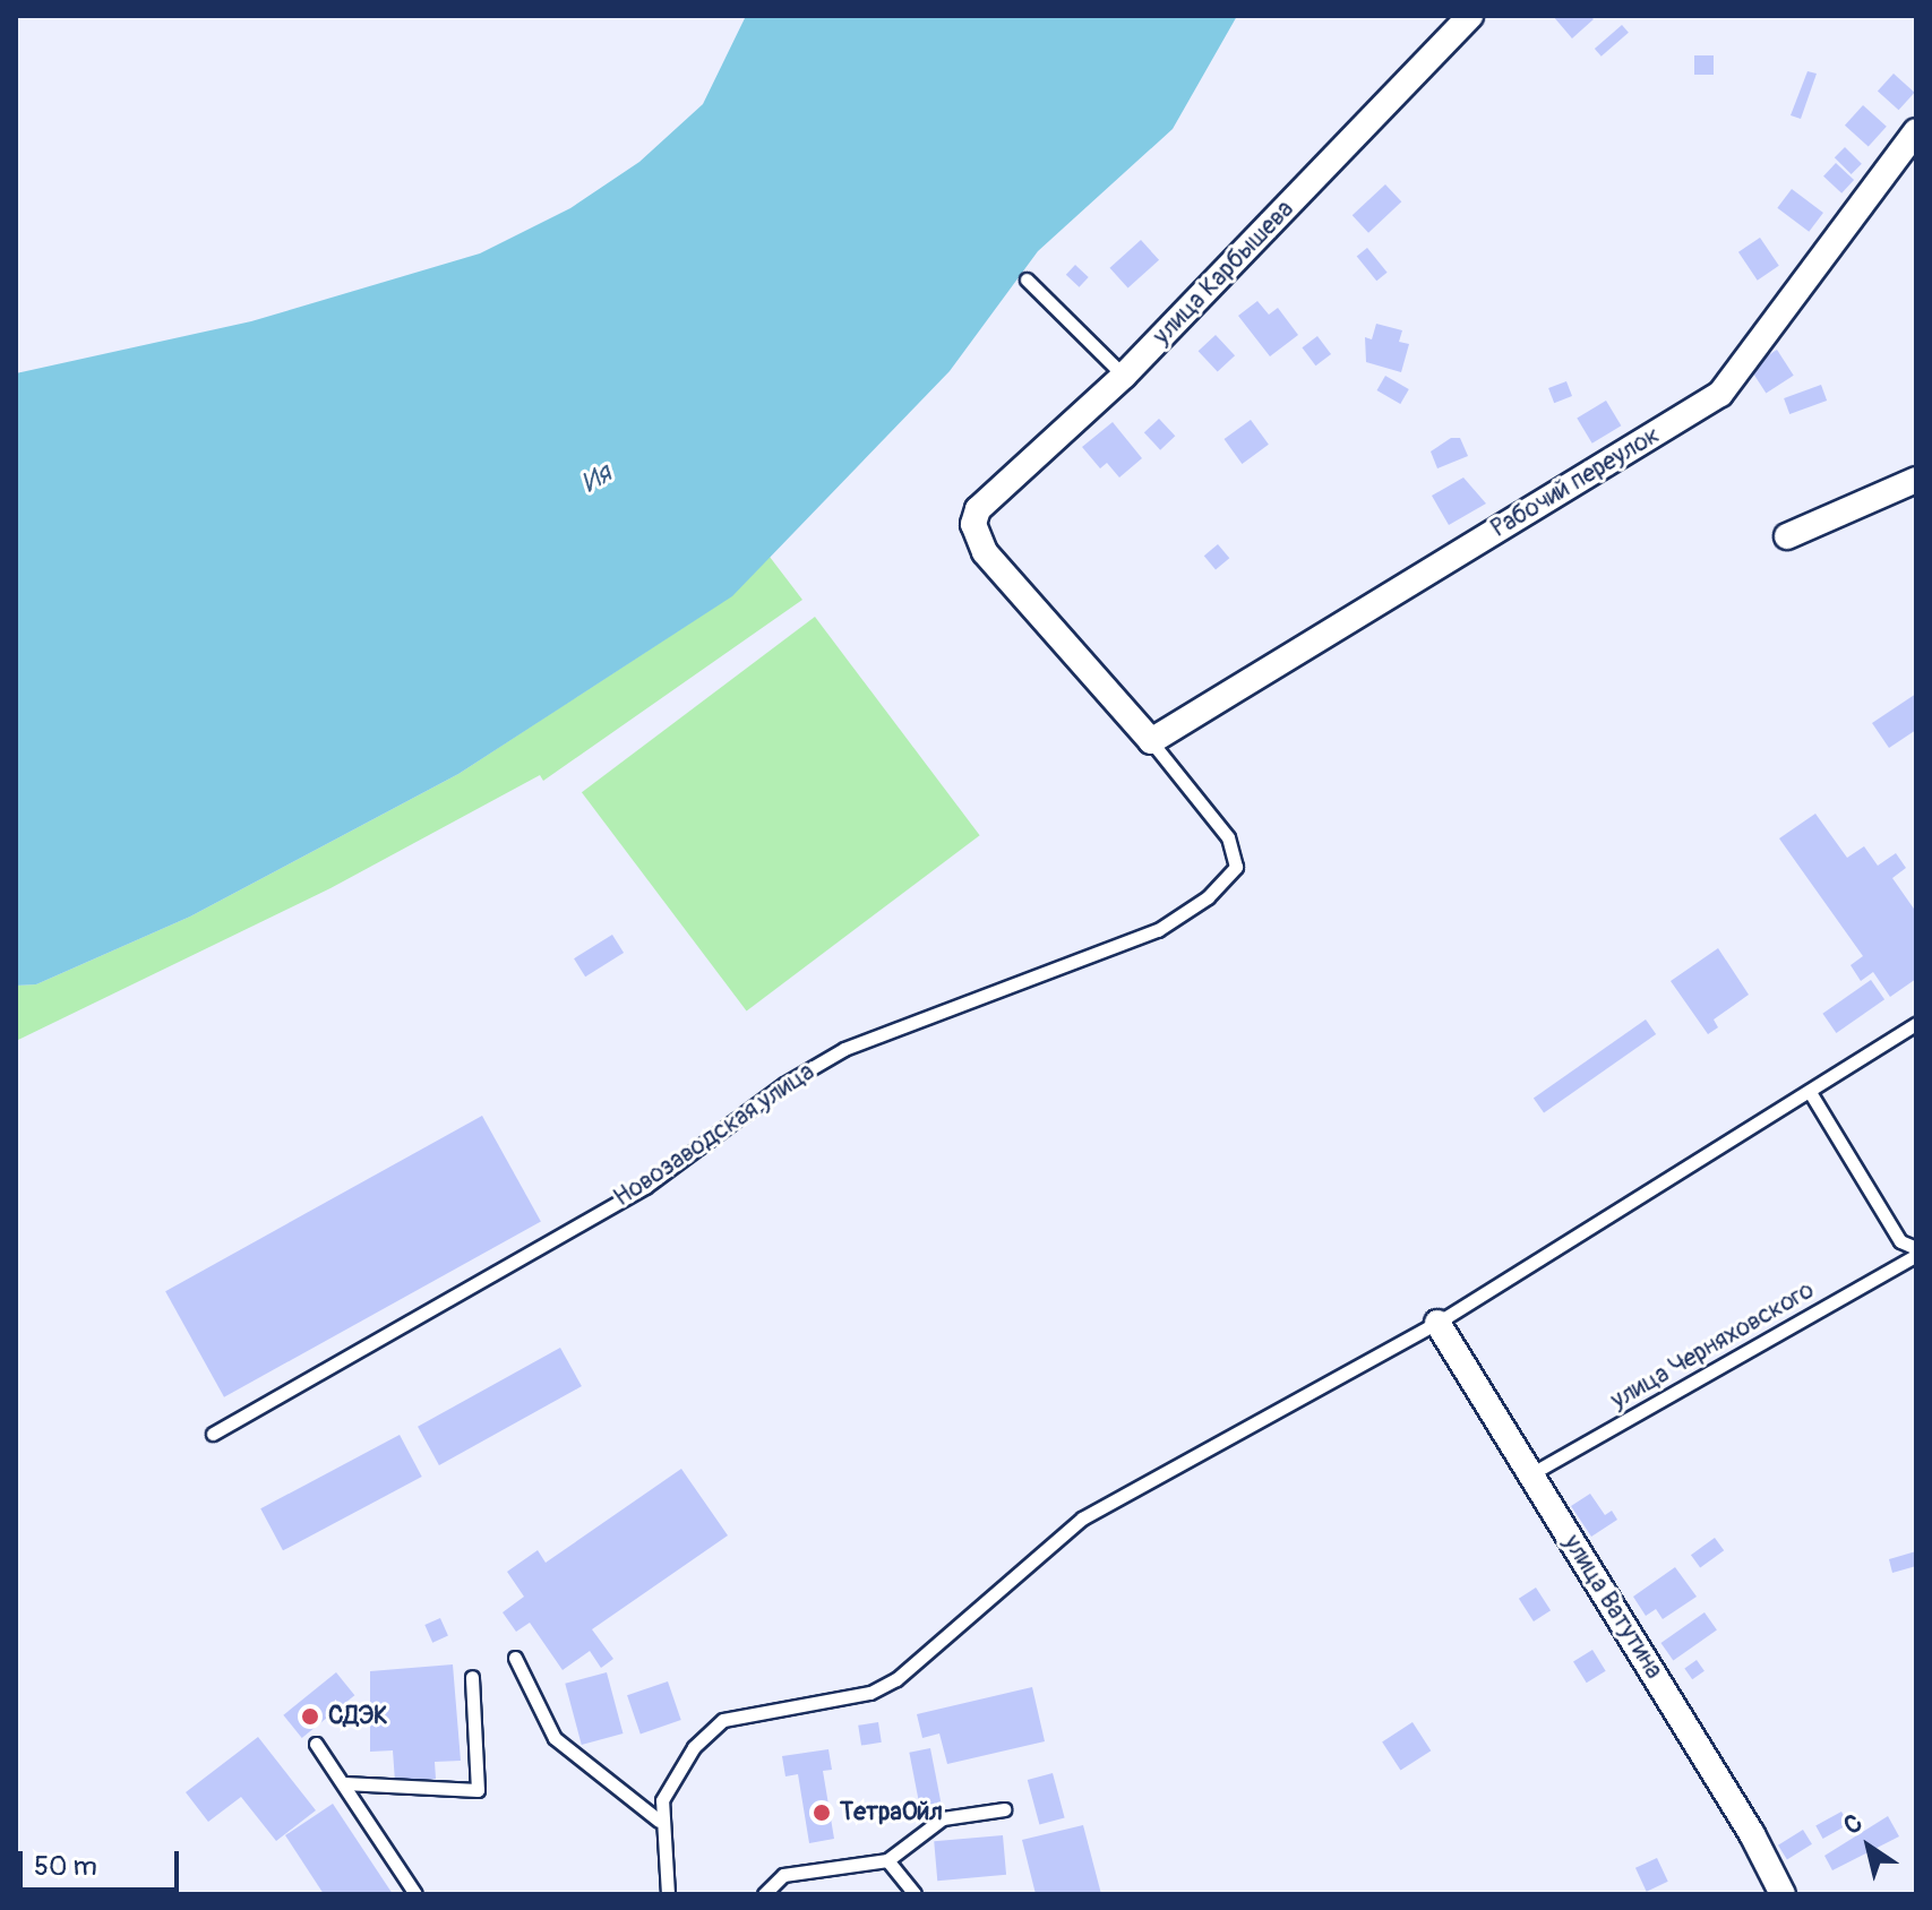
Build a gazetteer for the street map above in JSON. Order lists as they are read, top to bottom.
{
  "streets": {
    "street": ["улица Карбышева", "Рабочий переулок", "улица Ватутина"],
    "lane": ["Новозаводская улица", "улица Черняховского"]
  },
  "crossings": [
    ["улица Карбышева", "Рабочий переулок"],
    ["улица Карбышева", "Новозаводская улица"],
    ["Рабочий переулок", "Новозаводская улица"],
    ["улица Черняховского", "улица Ватутина"]
  ],
  "water": ["Ия"],
  "places": ["СДЭК", "ТетраОйл"],
  "scale_bar": "50 m",
  "north": "top left"
}
